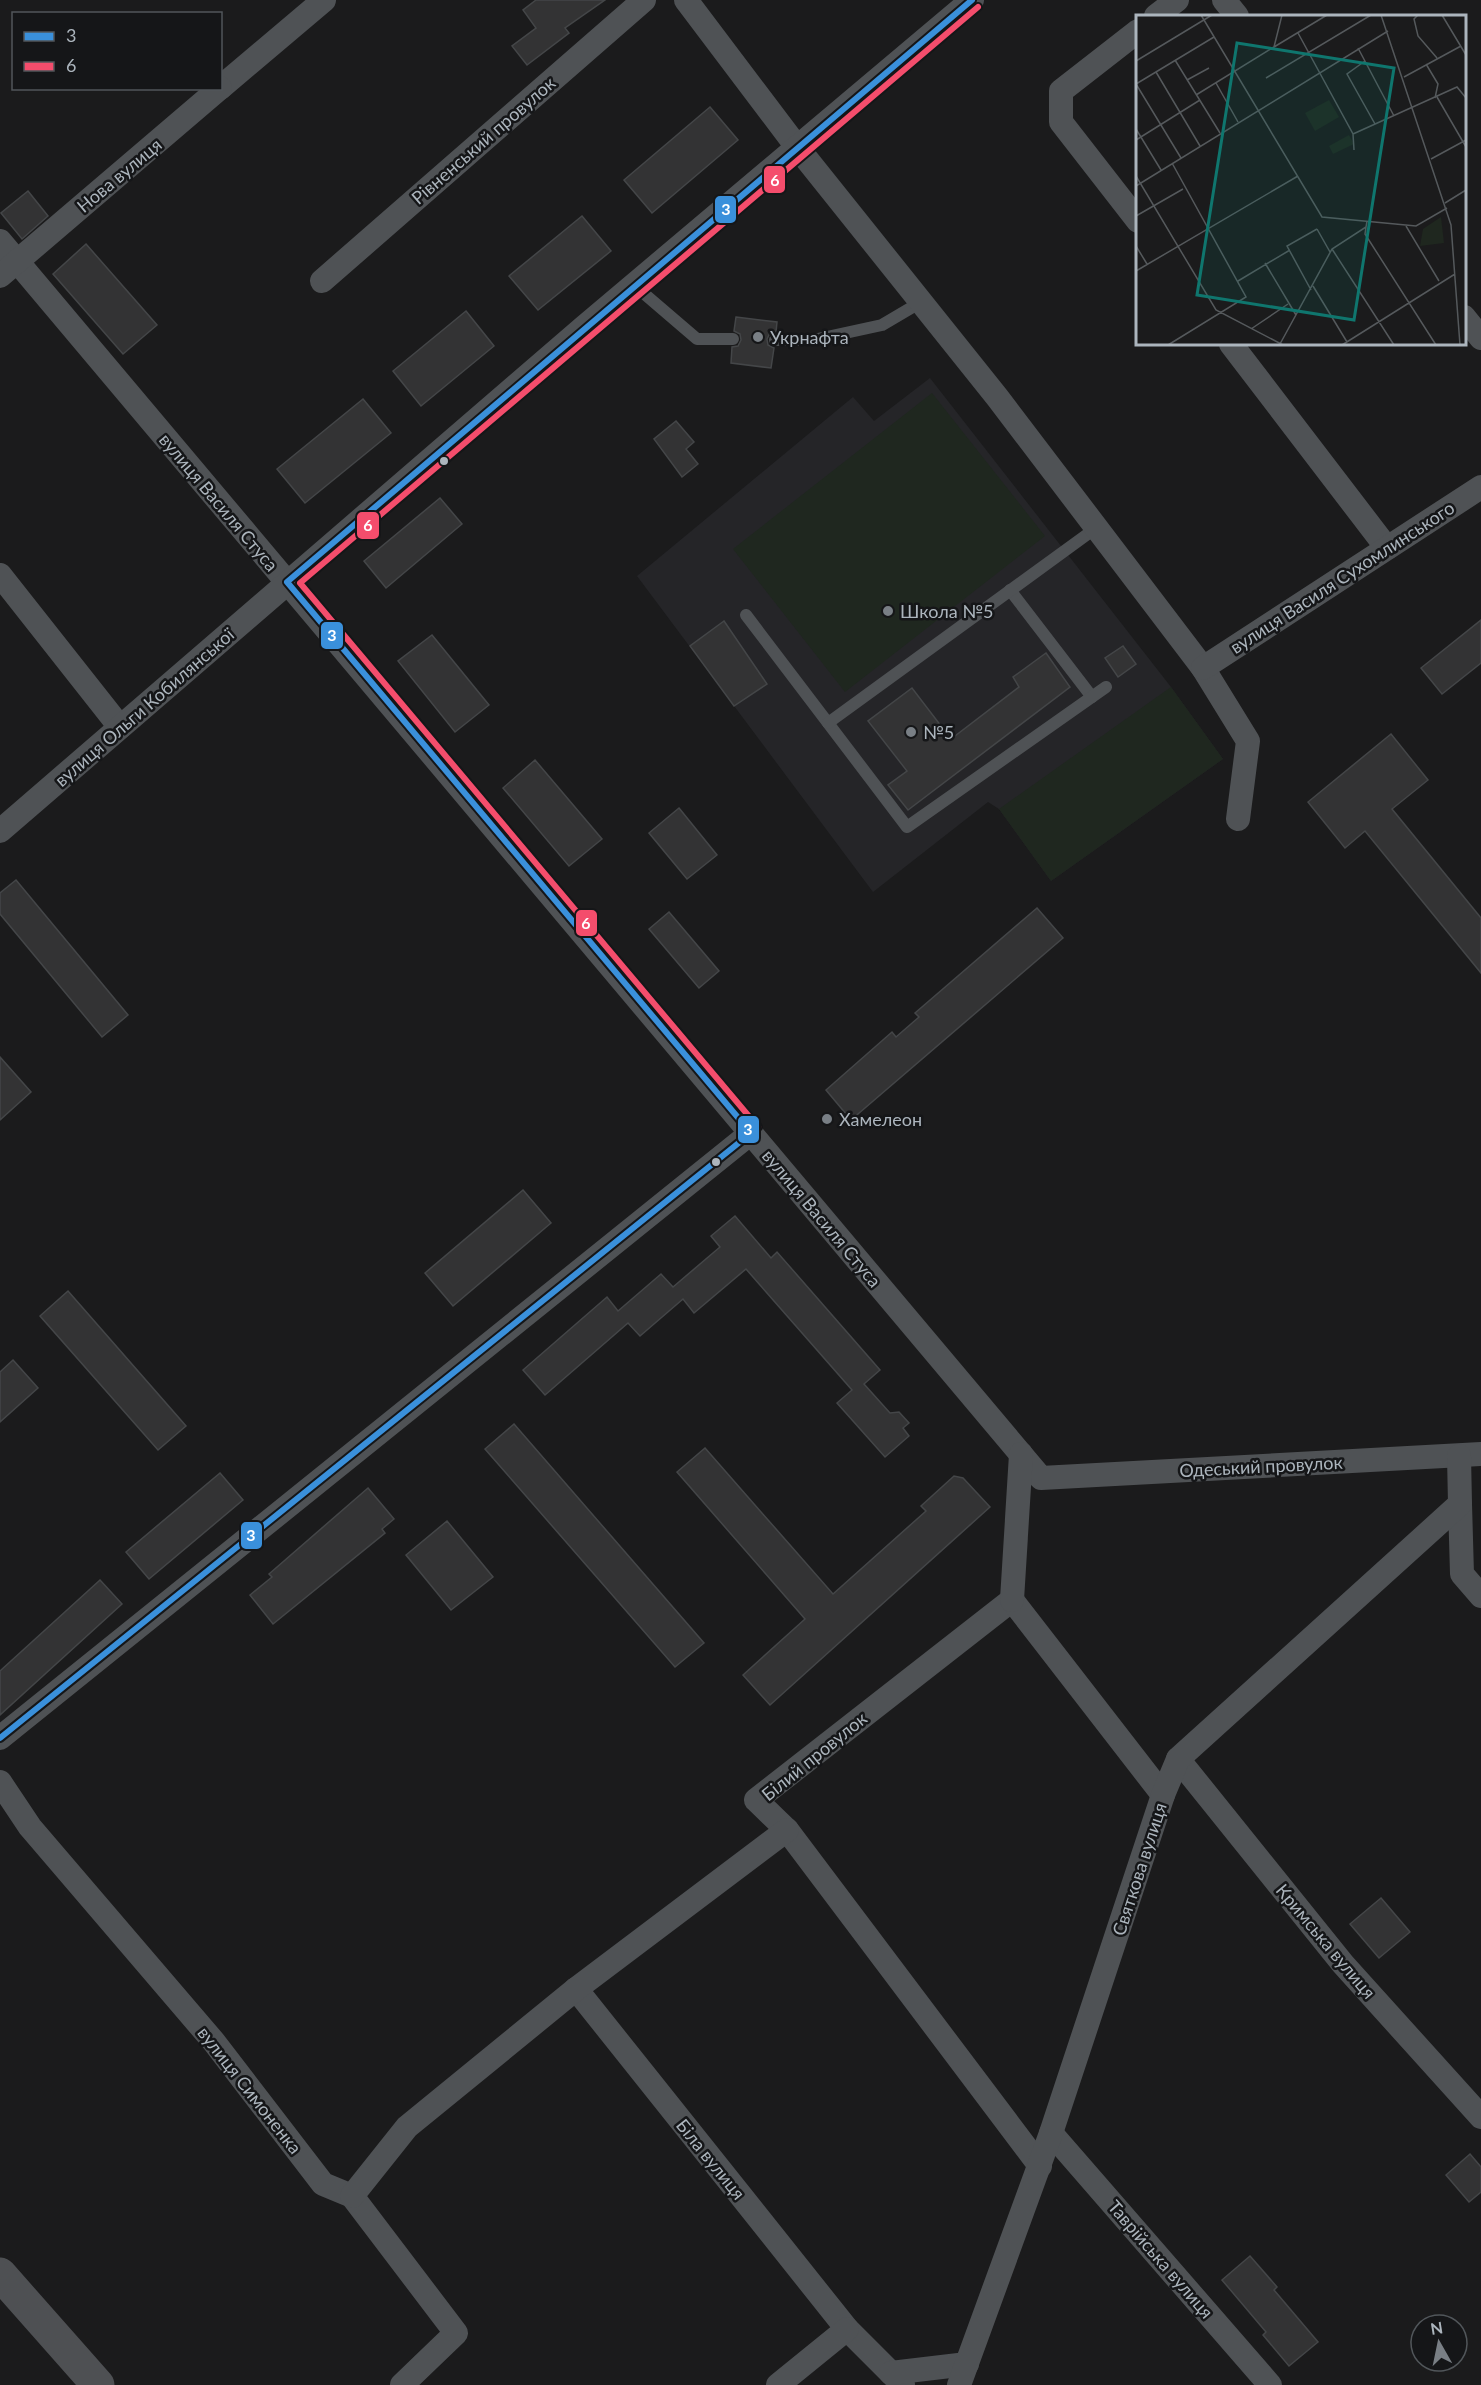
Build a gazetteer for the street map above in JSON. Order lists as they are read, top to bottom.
{
  "streets": {
    "street": [
      "Рівненський провулок",
      "Нова вулиця",
      "вулиця Василя Стуса",
      "вулиця Василя Сухомлинського",
      "вулиця Ольги Кобилянської",
      "Одеський провулок",
      "Білий провулок",
      "Святкова вулиця",
      "Кримська вулиця",
      "вулиця Симоненка",
      "Біла вулиця",
      "Таврійська вулиця"
    ]
  },
  "crossings": [
    ["Нова вулиця", "вулиця Василя Стуса"],
    ["вулиця Василя Стуса", "вулиця Ольги Кобилянської"],
    ["вулиця Василя Стуса", "Одеський провулок"],
    ["Білий провулок", "Святкова вулиця"],
    ["Святкова вулиця", "Кримська вулиця"],
    ["Святкова вулиця", "Таврійська вулиця"]
  ],
  "places": [
    "Укрнафта",
    "Школа №5",
    "№5",
    "Хамелеон"
  ],
  "lines": ["transit line 3", "transit line 6"],
  "legend": ["3", "6"],
  "north": "top"
}
